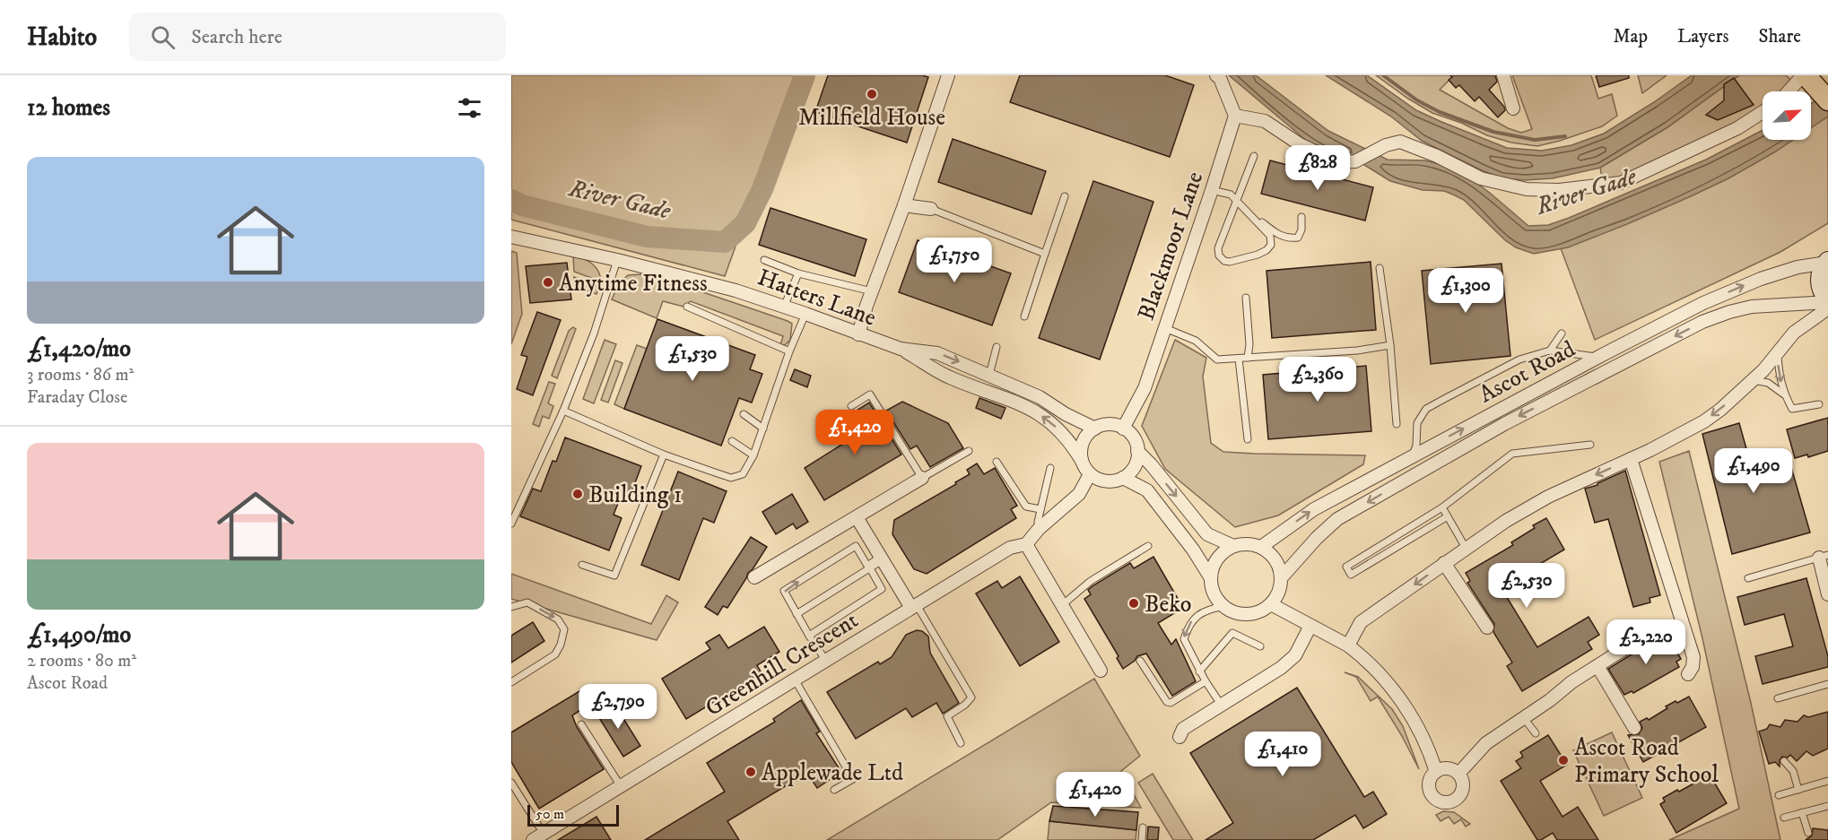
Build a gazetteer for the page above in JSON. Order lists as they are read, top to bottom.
{
  "streets": {
    "street": [
      "Blackmoor Lane",
      "Hatters Lane",
      "Ascot Road",
      "Greenhill Crescent"
    ]
  },
  "crossings": [
    ["Blackmoor Lane", "Hatters Lane"]
  ],
  "water": ["River Gade"],
  "places": [
    "Millfield House",
    "Anytime Fitness",
    "Building 1",
    "Beko",
    "Ascot Road Primary School",
    "Applewade Ltd"
  ],
  "scale_bar": "50 m",
  "north": "top right",
  "page": {
    "header": "Habito",
    "search": "Search here",
    "nav": ["Map", "Layers", "Share"],
    "heading": "12 homes",
    "list": [
      {
        "name": "£1,420/mo",
        "note": "3 rooms · 86 m² · Faraday Close"
      },
      {
        "name": "£1,490/mo",
        "note": "2 rooms · 80 m² · Ascot Road"
      }
    ],
    "price": [
      "£828",
      "£1,750",
      "£1,300",
      "£1,530",
      "£2,360",
      "£1,420",
      "£1,490",
      "£2,530",
      "£2,220",
      "£2,790",
      "£1,410",
      "£1,420"
    ],
    "scale": "50 m"
  }
}
